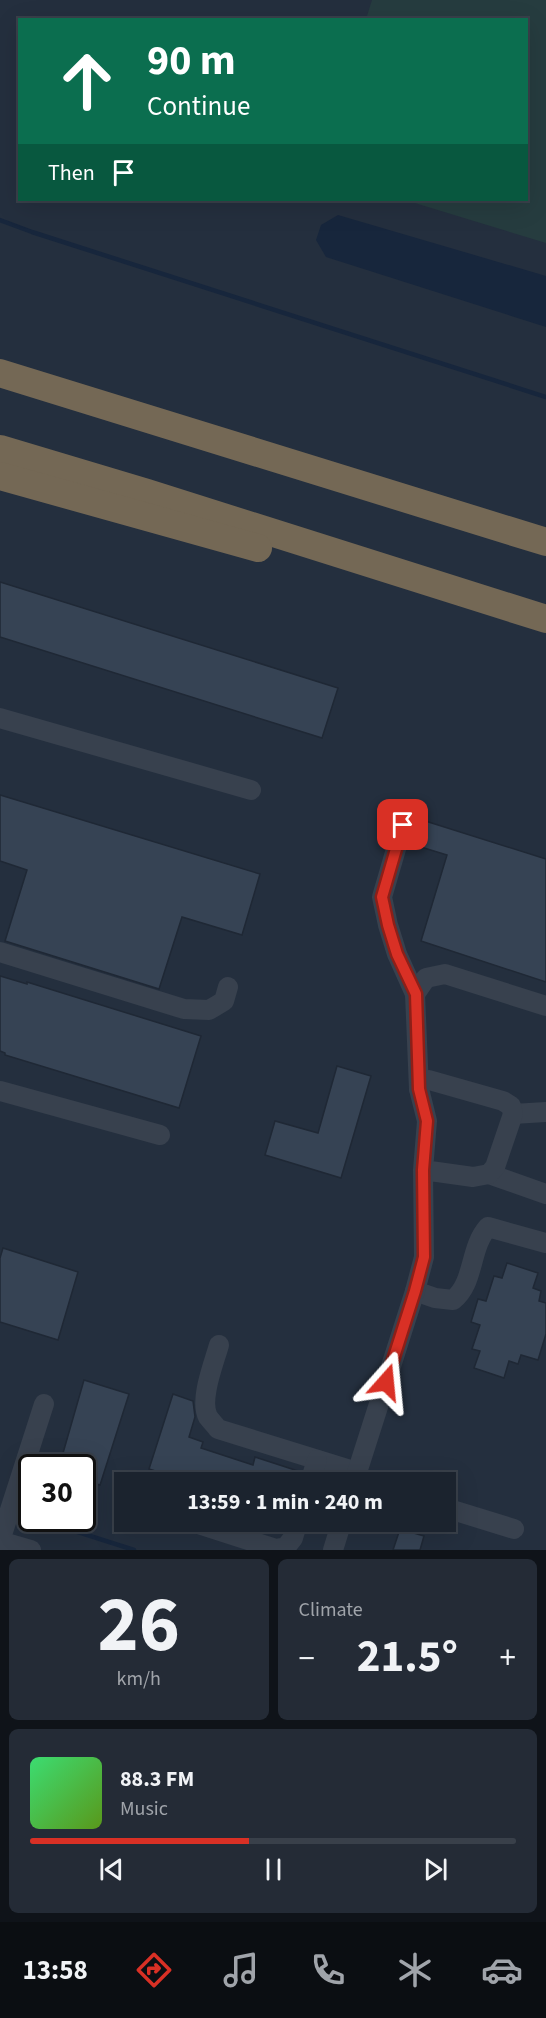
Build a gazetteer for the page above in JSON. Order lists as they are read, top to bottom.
{
  "page": {
    "turn": ["90 m", "Continue"],
    "then": "Then",
    "limit": "30",
    "trip": "13:59 · 1 min · 240 m",
    "tile": [
      ["26", "km/h"],
      "Climate"
    ],
    "heat": ["−", "21.5°", "+"],
    "song": ["88.3 FM", "Music"],
    "tabs": "13:58"
  }
}
